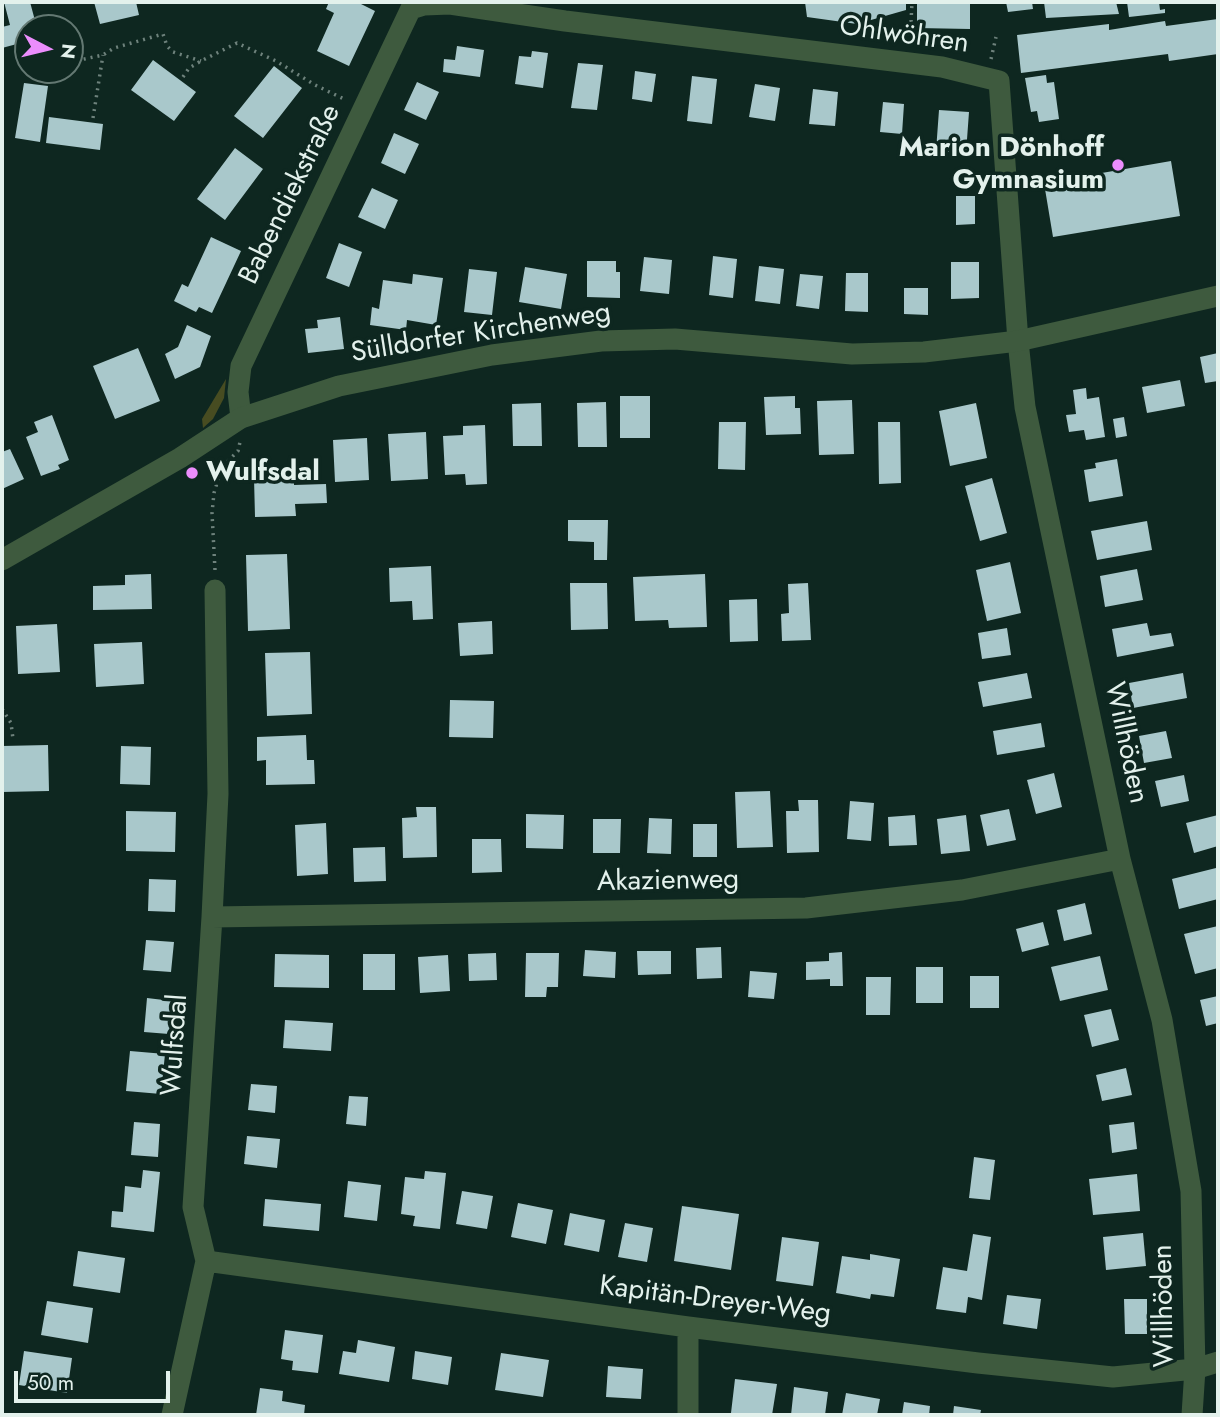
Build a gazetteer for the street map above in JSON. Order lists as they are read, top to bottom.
{
  "streets": {
    "street": [
      "Ohlwöhren",
      "Babendiekstraße",
      "Sülldorfer Kirchenweg",
      "Willhöden",
      "Akazienweg",
      "Wulfsdal",
      "Kapitän-Dreyer-Weg"
    ]
  },
  "crossings": [
    ["Ohlwöhren", "Babendiekstraße"],
    ["Ohlwöhren", "Willhöden"],
    ["Babendiekstraße", "Sülldorfer Kirchenweg"],
    ["Sülldorfer Kirchenweg", "Willhöden"],
    ["Willhöden", "Akazienweg"],
    ["Willhöden", "Kapitän-Dreyer-Weg"],
    ["Akazienweg", "Wulfsdal"],
    ["Wulfsdal", "Kapitän-Dreyer-Weg"]
  ],
  "places": ["Marion Dönhoff Gymnasium", "Wulfsdal"],
  "scale_bar": "50 m",
  "north": "right"
}
